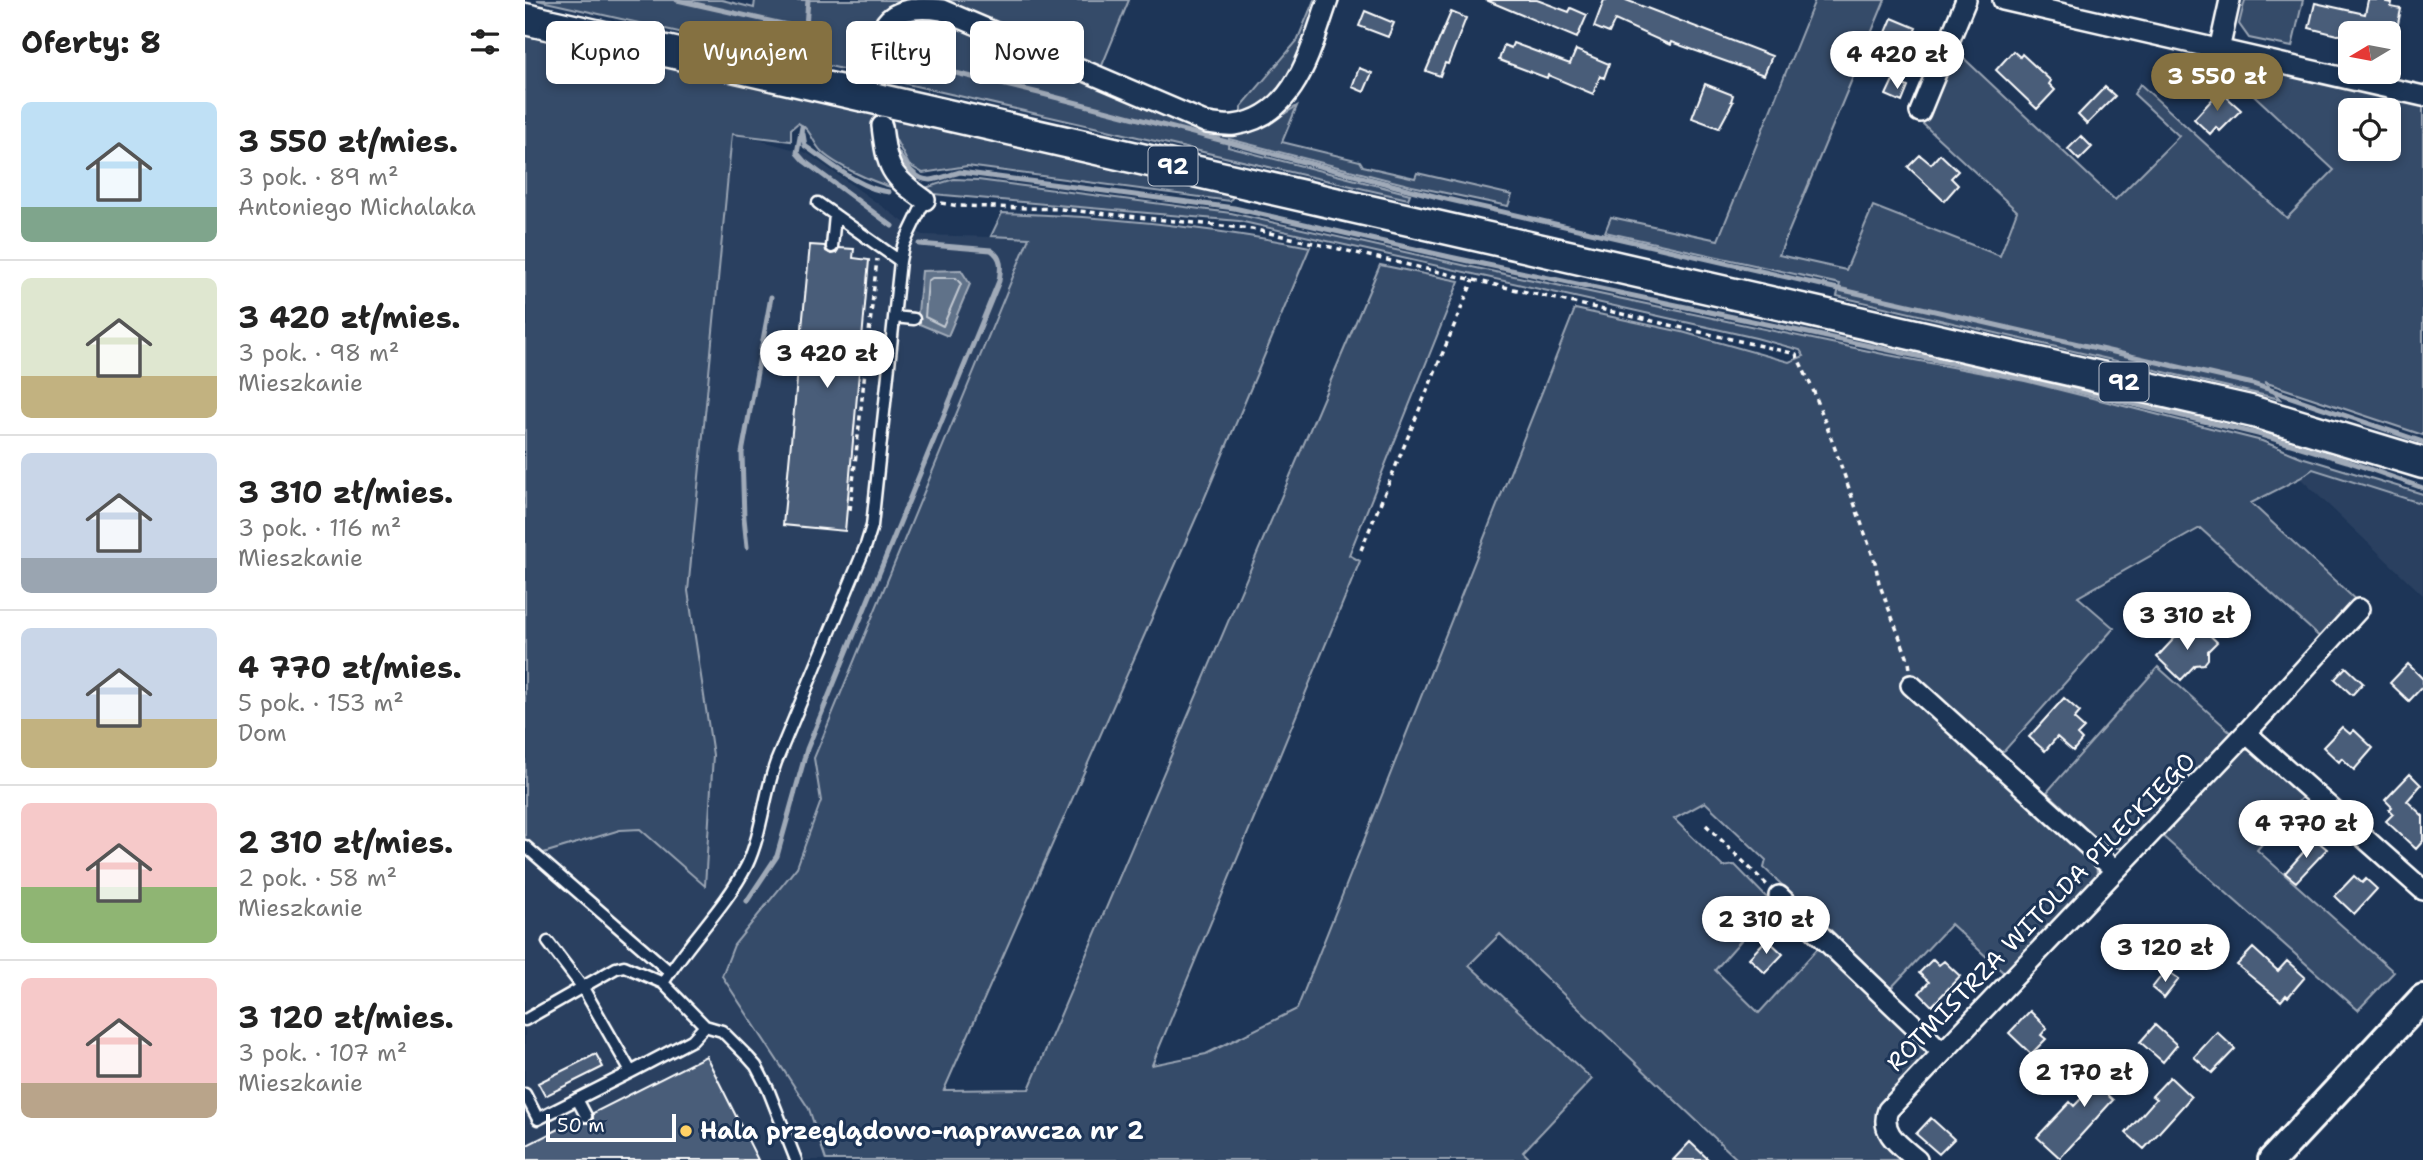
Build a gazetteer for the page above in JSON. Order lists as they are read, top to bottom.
{
  "streets": {
    "main road": ["92"],
    "street": ["ROTMISTRZA WITOLDA PILECKIEGO"]
  },
  "places": ["Hala przeglądowo-naprawcza nr 2"],
  "scale_bar": "50 m",
  "north": "left",
  "page": {
    "heading": "Oferty: 8",
    "chip": [
      "Kupno",
      "Wynajem",
      "Filtry",
      "Nowe"
    ],
    "price": [
      "4 420 zł",
      "3 550 zł",
      "3 420 zł",
      "3 310 zł",
      "4 770 zł",
      "2 310 zł",
      "3 120 zł",
      "2 170 zł"
    ],
    "list": [
      {
        "name": "3 550 zł/mies.",
        "note": "3 pok. · 89 m² · Antoniego Michalaka"
      },
      {
        "name": "3 420 zł/mies.",
        "note": "3 pok. · 98 m² · Mieszkanie"
      },
      {
        "name": "3 310 zł/mies.",
        "note": "3 pok. · 116 m² · Mieszkanie"
      },
      {
        "name": "4 770 zł/mies.",
        "note": "5 pok. · 153 m² · Dom"
      },
      {
        "name": "2 310 zł/mies.",
        "note": "2 pok. · 58 m² · Mieszkanie"
      },
      {
        "name": "3 120 zł/mies.",
        "note": "3 pok. · 107 m² · Mieszkanie"
      }
    ],
    "scale": "50 m"
  }
}
